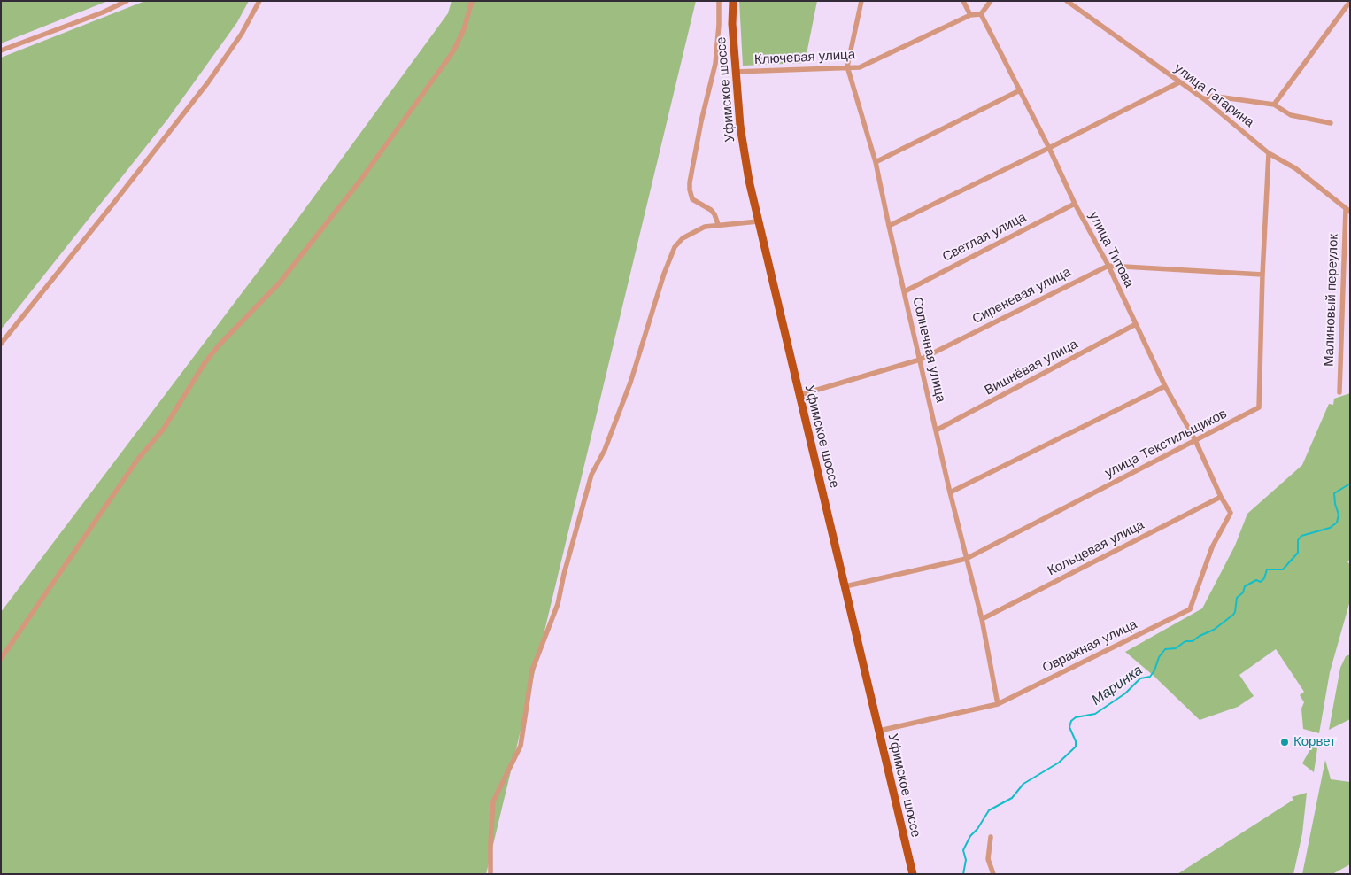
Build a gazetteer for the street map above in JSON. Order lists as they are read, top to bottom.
{
  "streets": {
    "main road": ["Уфимское шоссе"],
    "street": [
      "Ключевая улица",
      "улица Гагарина",
      "Светлая улица",
      "улица Титова",
      "Сиреневая улица",
      "Малиновый переулок",
      "Солнечная улица",
      "Вишнёвая улица",
      "улица Текстильщиков",
      "Кольцевая улица",
      "Овражная улица"
    ]
  },
  "crossings": [
    ["Ключевая улица", "Уфимское шоссе"],
    ["Ключевая улица", "улица Титова"],
    ["Ключевая улица", "Солнечная улица"],
    ["Уфимское шоссе", "Сиреневая улица"],
    ["Уфимское шоссе", "улица Текстильщиков"],
    ["Уфимское шоссе", "Овражная улица"],
    ["улица Гагарина", "Малиновый переулок"],
    ["улица Гагарина", "улица Текстильщиков"],
    ["Светлая улица", "улица Титова"],
    ["Светлая улица", "Солнечная улица"],
    ["улица Титова", "Сиреневая улица"],
    ["улица Титова", "Вишнёвая улица"],
    ["улица Титова", "улица Текстильщиков"],
    ["улица Титова", "Кольцевая улица"],
    ["улица Титова", "Овражная улица"],
    ["Сиреневая улица", "Солнечная улица"],
    ["Сиреневая улица", "улица Текстильщиков"],
    ["Солнечная улица", "Вишнёвая улица"],
    ["Солнечная улица", "улица Текстильщиков"],
    ["Солнечная улица", "Кольцевая улица"],
    ["Солнечная улица", "Овражная улица"],
    ["Кольцевая улица", "Овражная улица"]
  ],
  "water": ["Маринка"],
  "places": ["Корвет"]
}
